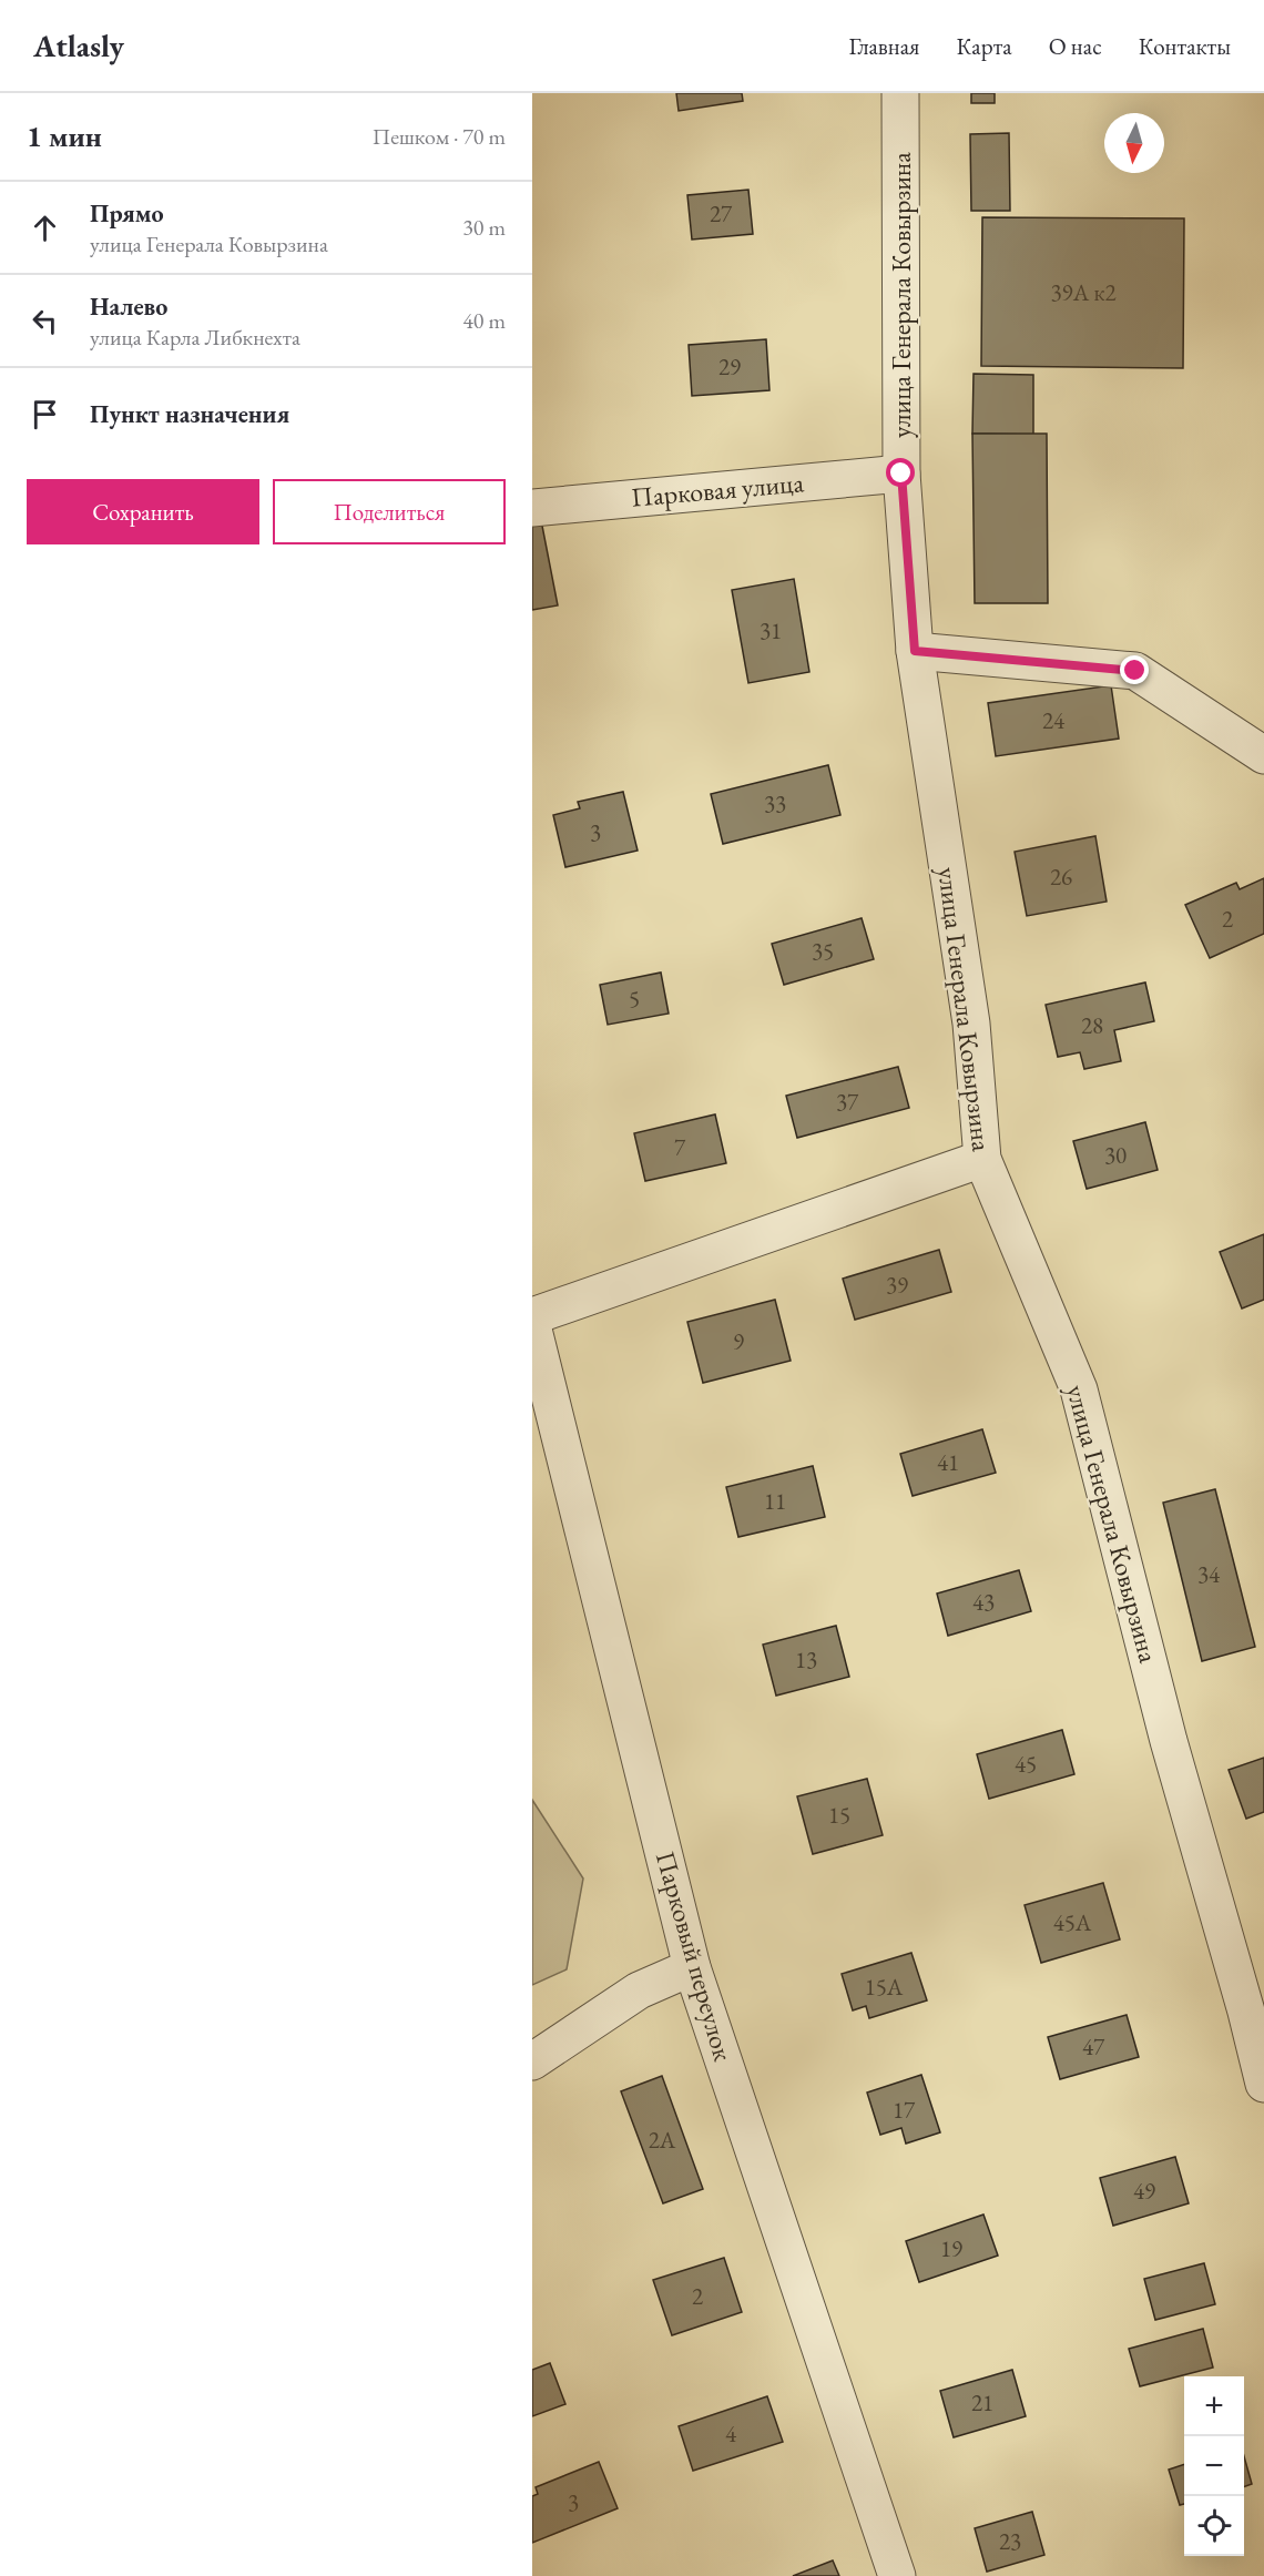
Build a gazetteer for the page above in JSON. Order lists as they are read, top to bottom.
{
  "streets": {
    "street": ["улица Генерала Ковырзина", "Парковая улица", "Парковый переулок"]
  },
  "crossings": [
    ["улица Генерала Ковырзина", "Парковая улица"]
  ],
  "house_numbers": [
    "27",
    "39А к2",
    "29",
    "31",
    "24",
    "33",
    "3",
    "26",
    "2",
    "35",
    "5",
    "28",
    "37",
    "7",
    "30",
    "39",
    "9",
    "41",
    "11",
    "34",
    "43",
    "13",
    "45",
    "15",
    "45А",
    "15А",
    "47",
    "17",
    "2А",
    "49",
    "19",
    "2",
    "21",
    "4",
    "3",
    "23"
  ],
  "north": "bottom",
  "page": {
    "header": "Atlasly",
    "nav": [
      "Главная",
      "Карта",
      "О нас",
      "Контакты"
    ],
    "heading": ["1 мин", "Пешком · 70 m"],
    "list": [
      ["Прямо", "улица Генерала Ковырзина", "30 m"],
      ["Налево", "улица Карла Либкнехта", "40 m"],
      "Пункт назначения"
    ],
    "buttons": ["Сохранить", "Поделиться"],
    "map_buttons": ["+", "−"]
  }
}
